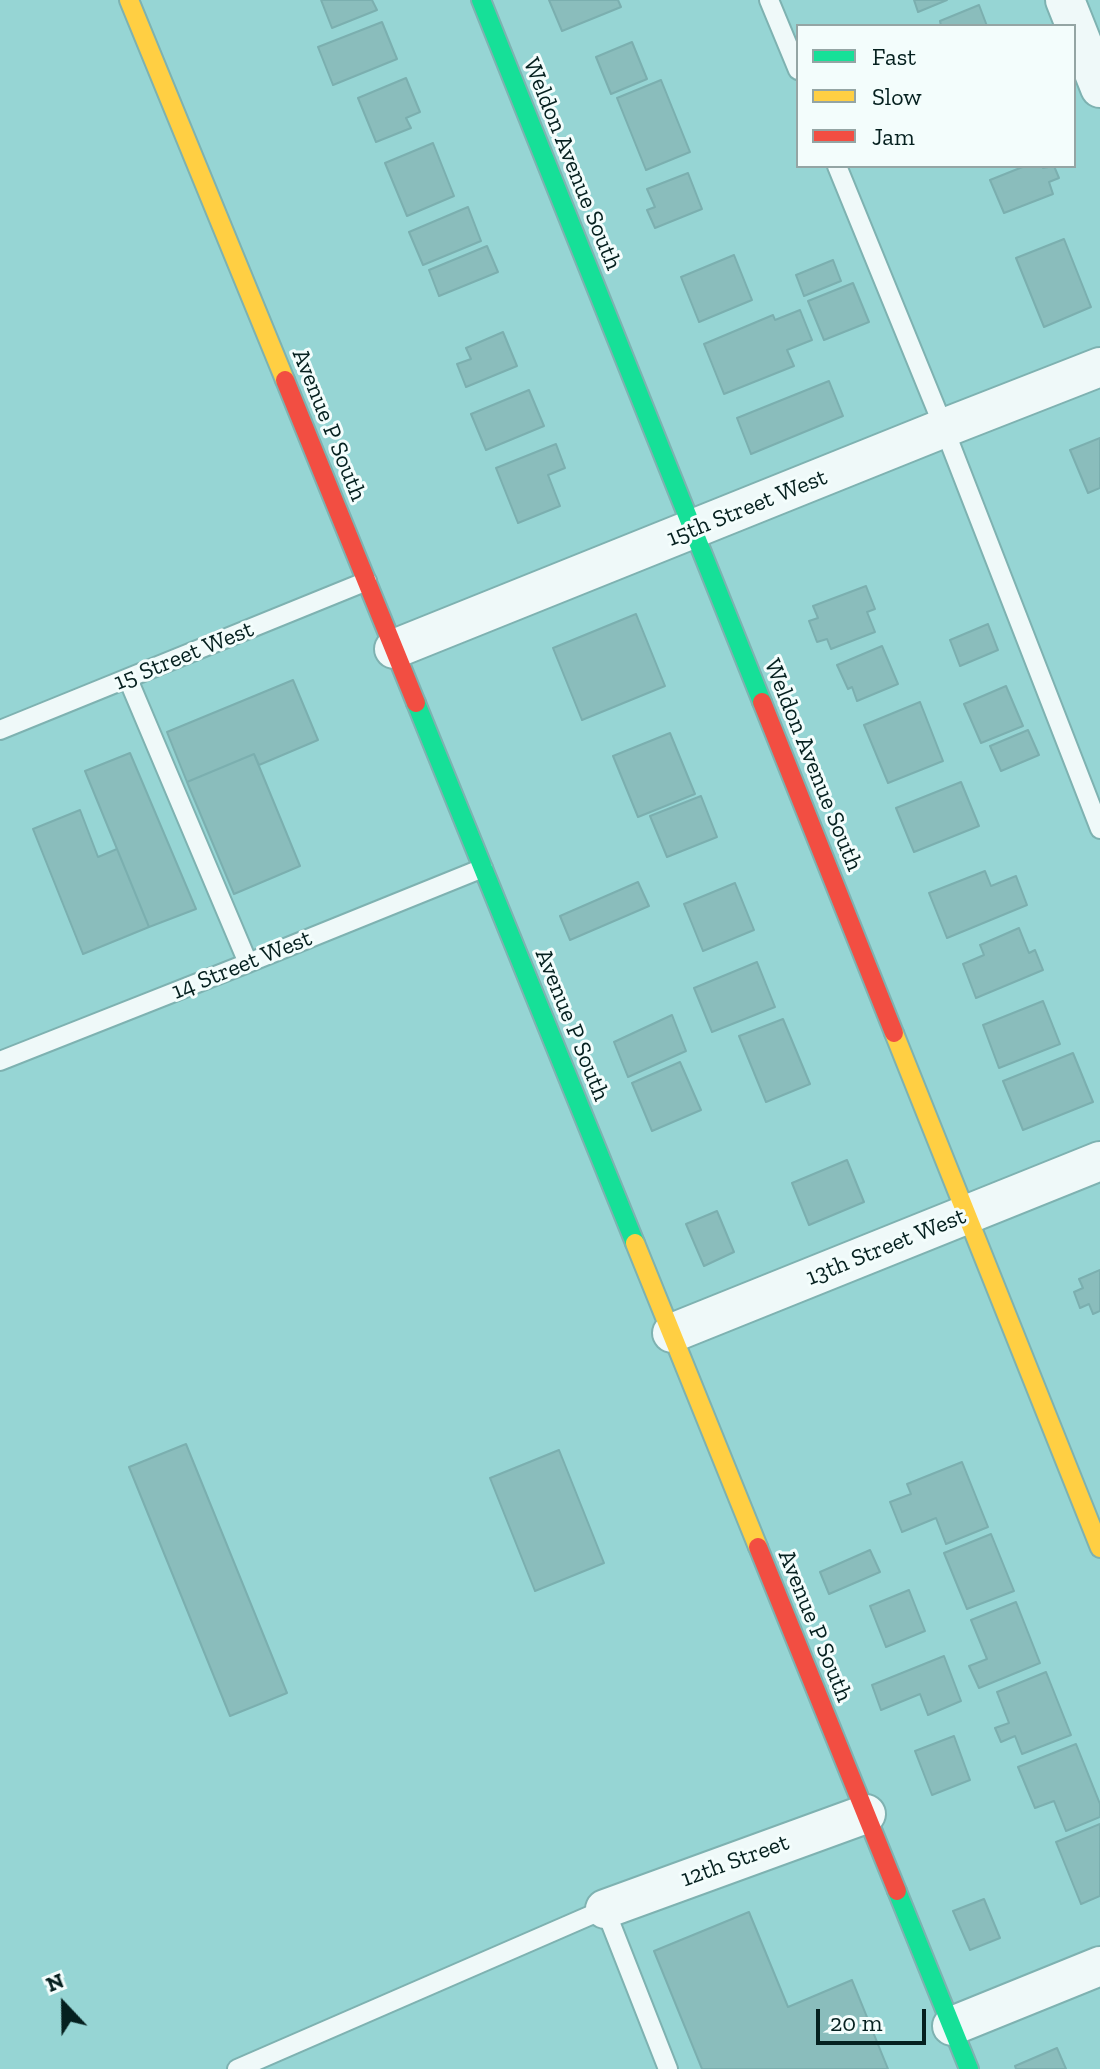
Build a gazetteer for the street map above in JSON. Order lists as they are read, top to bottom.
{
  "streets": {
    "main road": ["Weldon Avenue South", "Avenue P South"],
    "street": ["15th Street West", "13th Street West", "12th Street"],
    "lane": ["15 Street West", "14 Street West"]
  },
  "crossings": [
    ["Weldon Avenue South", "15th Street West"],
    ["Weldon Avenue South", "13th Street West"],
    ["Avenue P South", "15th Street West"],
    ["Avenue P South", "15 Street West"],
    ["Avenue P South", "14 Street West"],
    ["Avenue P South", "13th Street West"],
    ["Avenue P South", "12th Street"]
  ],
  "legend": ["Fast", "Slow", "Jam"],
  "scale_bar": "20 m",
  "north": "top"
}
